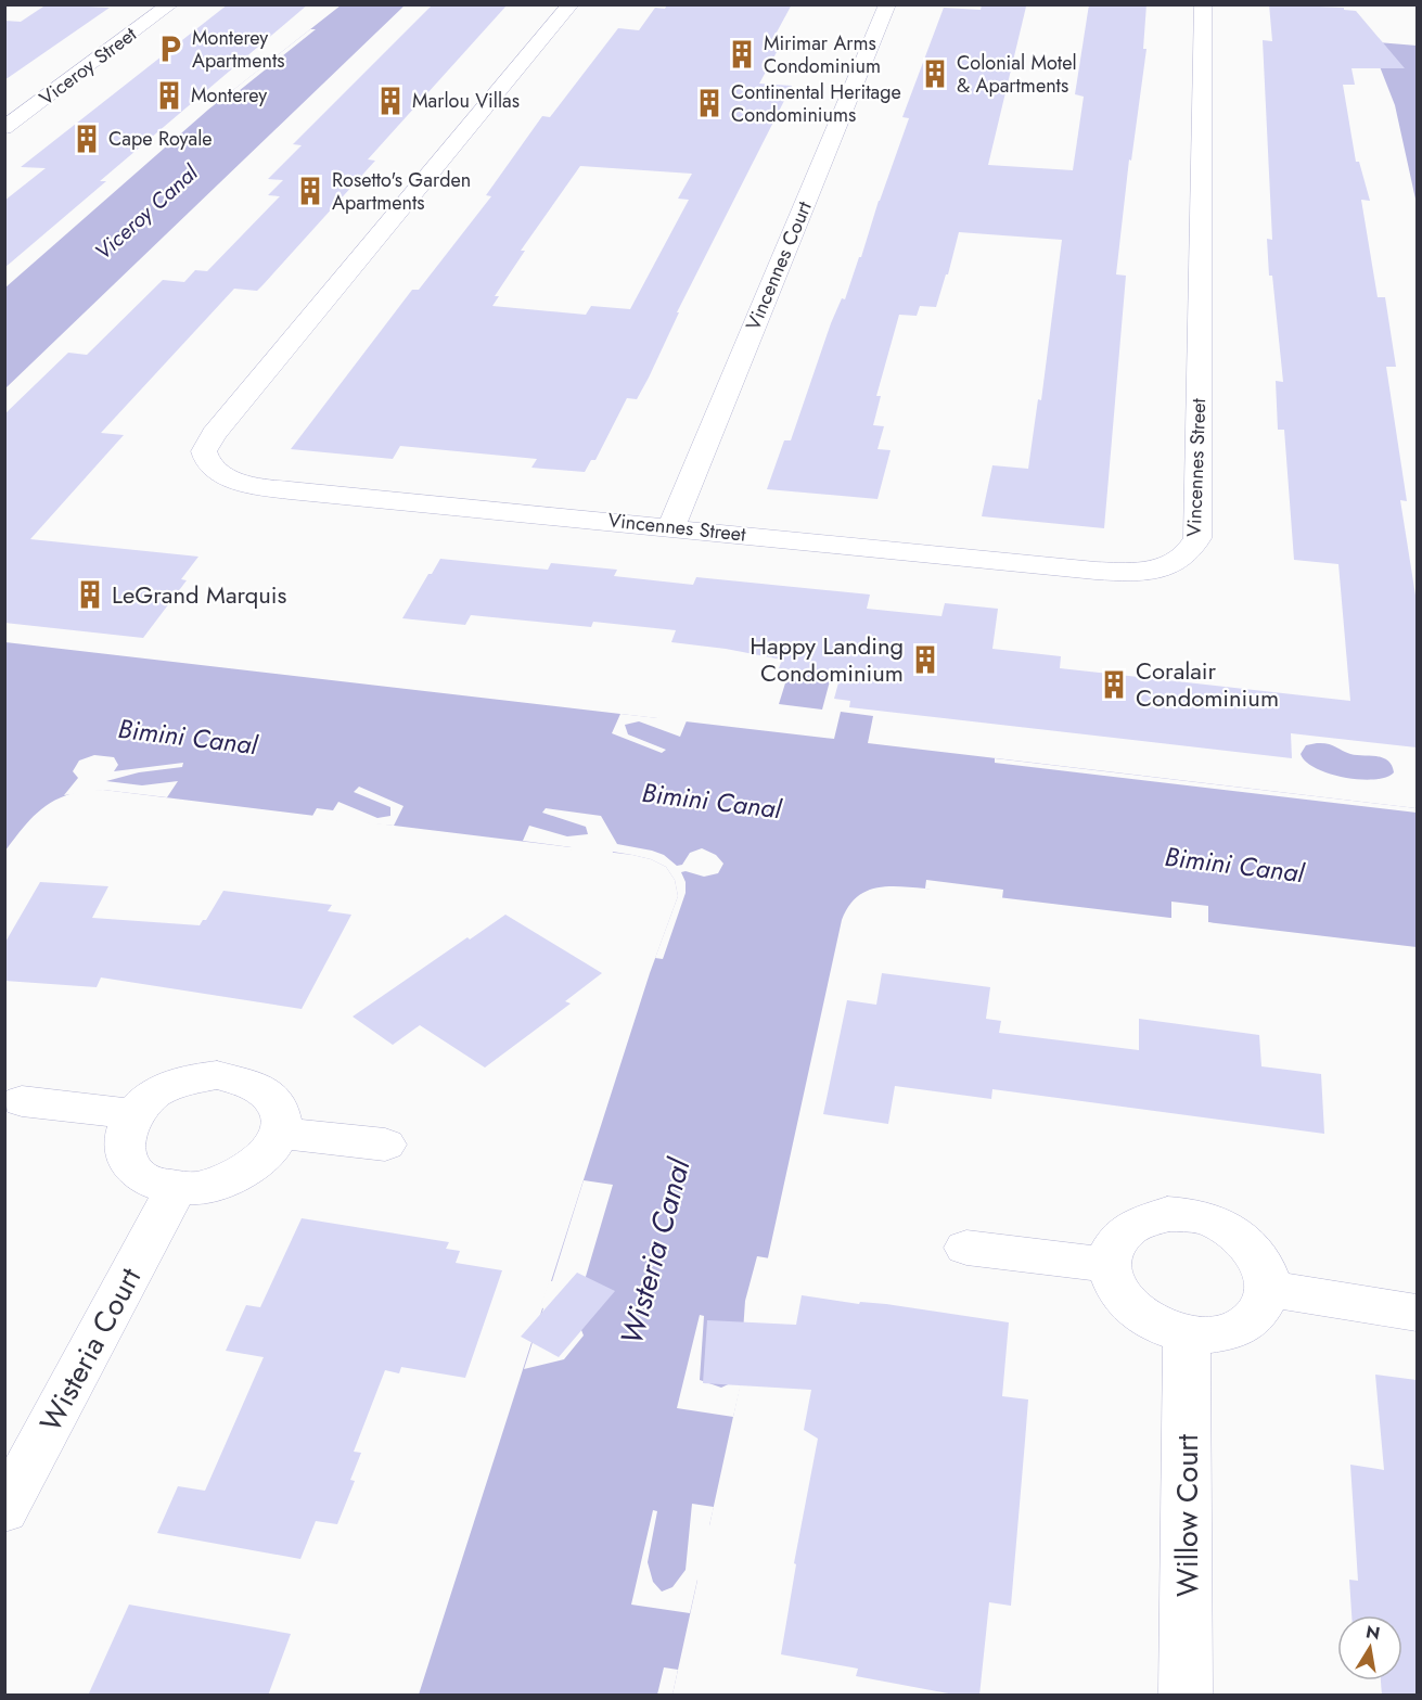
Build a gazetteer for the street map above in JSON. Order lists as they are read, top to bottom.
{
  "streets": {
    "street": [
      "Viceroy Street",
      "Vincennes Court",
      "Vincennes Street",
      "Wisteria Court",
      "Willow Court"
    ]
  },
  "crossings": [
    ["Vincennes Court", "Vincennes Street"]
  ],
  "water": ["Viceroy Canal", "Bimini Canal", "Wisteria Canal"],
  "places": {
    "parking": ["Monterey Apartments"],
    "building": [
      "Mirimar Arms Condominium",
      "Colonial Motel & Apartments",
      "Monterey",
      "Marlou Villas",
      "Continental Heritage Condominiums",
      "Cape Royale",
      "Rosetto's Garden Apartments",
      "LeGrand Marquis",
      "Happy Landing Condominium",
      "Coralair Condominium"
    ]
  },
  "north": "top"
}
